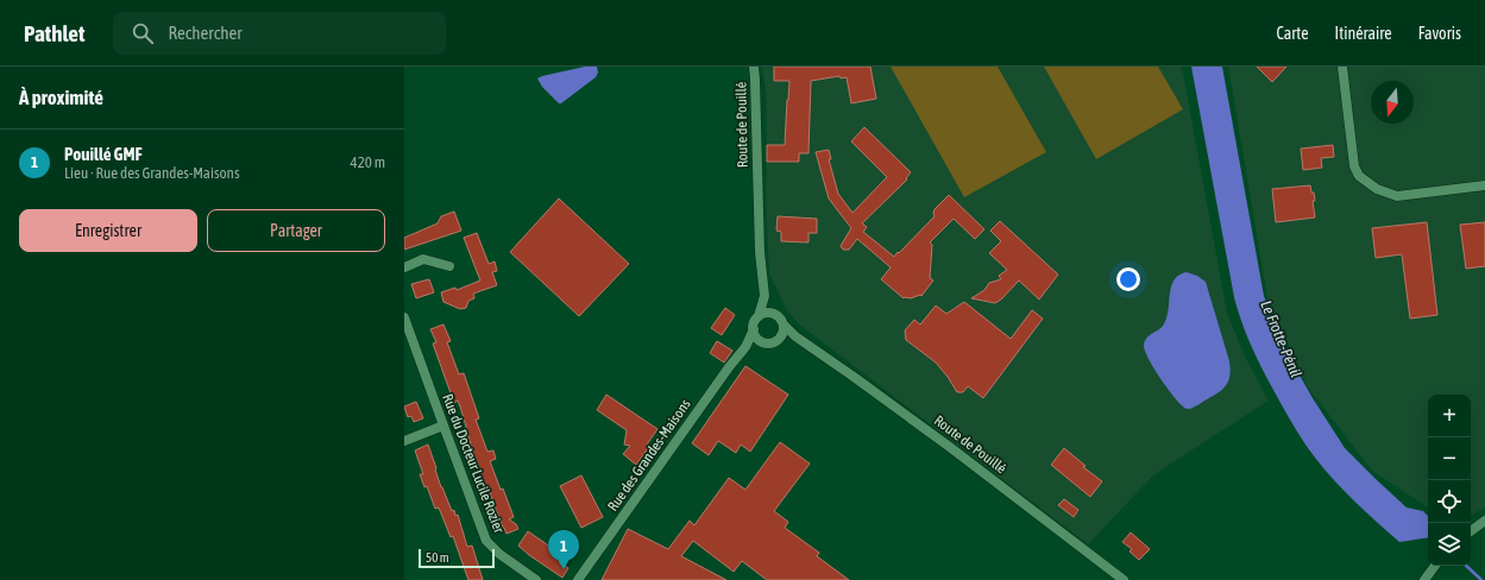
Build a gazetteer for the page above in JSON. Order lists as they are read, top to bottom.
{
  "streets": {
    "street": ["Route de Pouillé", "Rue des Grandes-Maisons", "Rue du Docteur Lucile Rozier"]
  },
  "crossings": [
    ["Route de Pouillé", "Rue des Grandes-Maisons"]
  ],
  "water": ["Le Frotte-Pénil"],
  "scale_bar": "50 m",
  "north": "bottom",
  "page": {
    "header": "Pathlet",
    "search": "Rechercher",
    "nav": ["Carte", "Itinéraire", "Favoris"],
    "heading": "À proximité",
    "list": [
      {
        "mark": "1",
        "name": "Pouillé GMF",
        "note": "Lieu · Rue des Grandes-Maisons",
        "value": "420 m"
      }
    ],
    "buttons": ["Enregistrer", "Partager"],
    "map_buttons": ["+", "−"],
    "pins": "1",
    "scale": "50 m"
  }
}
